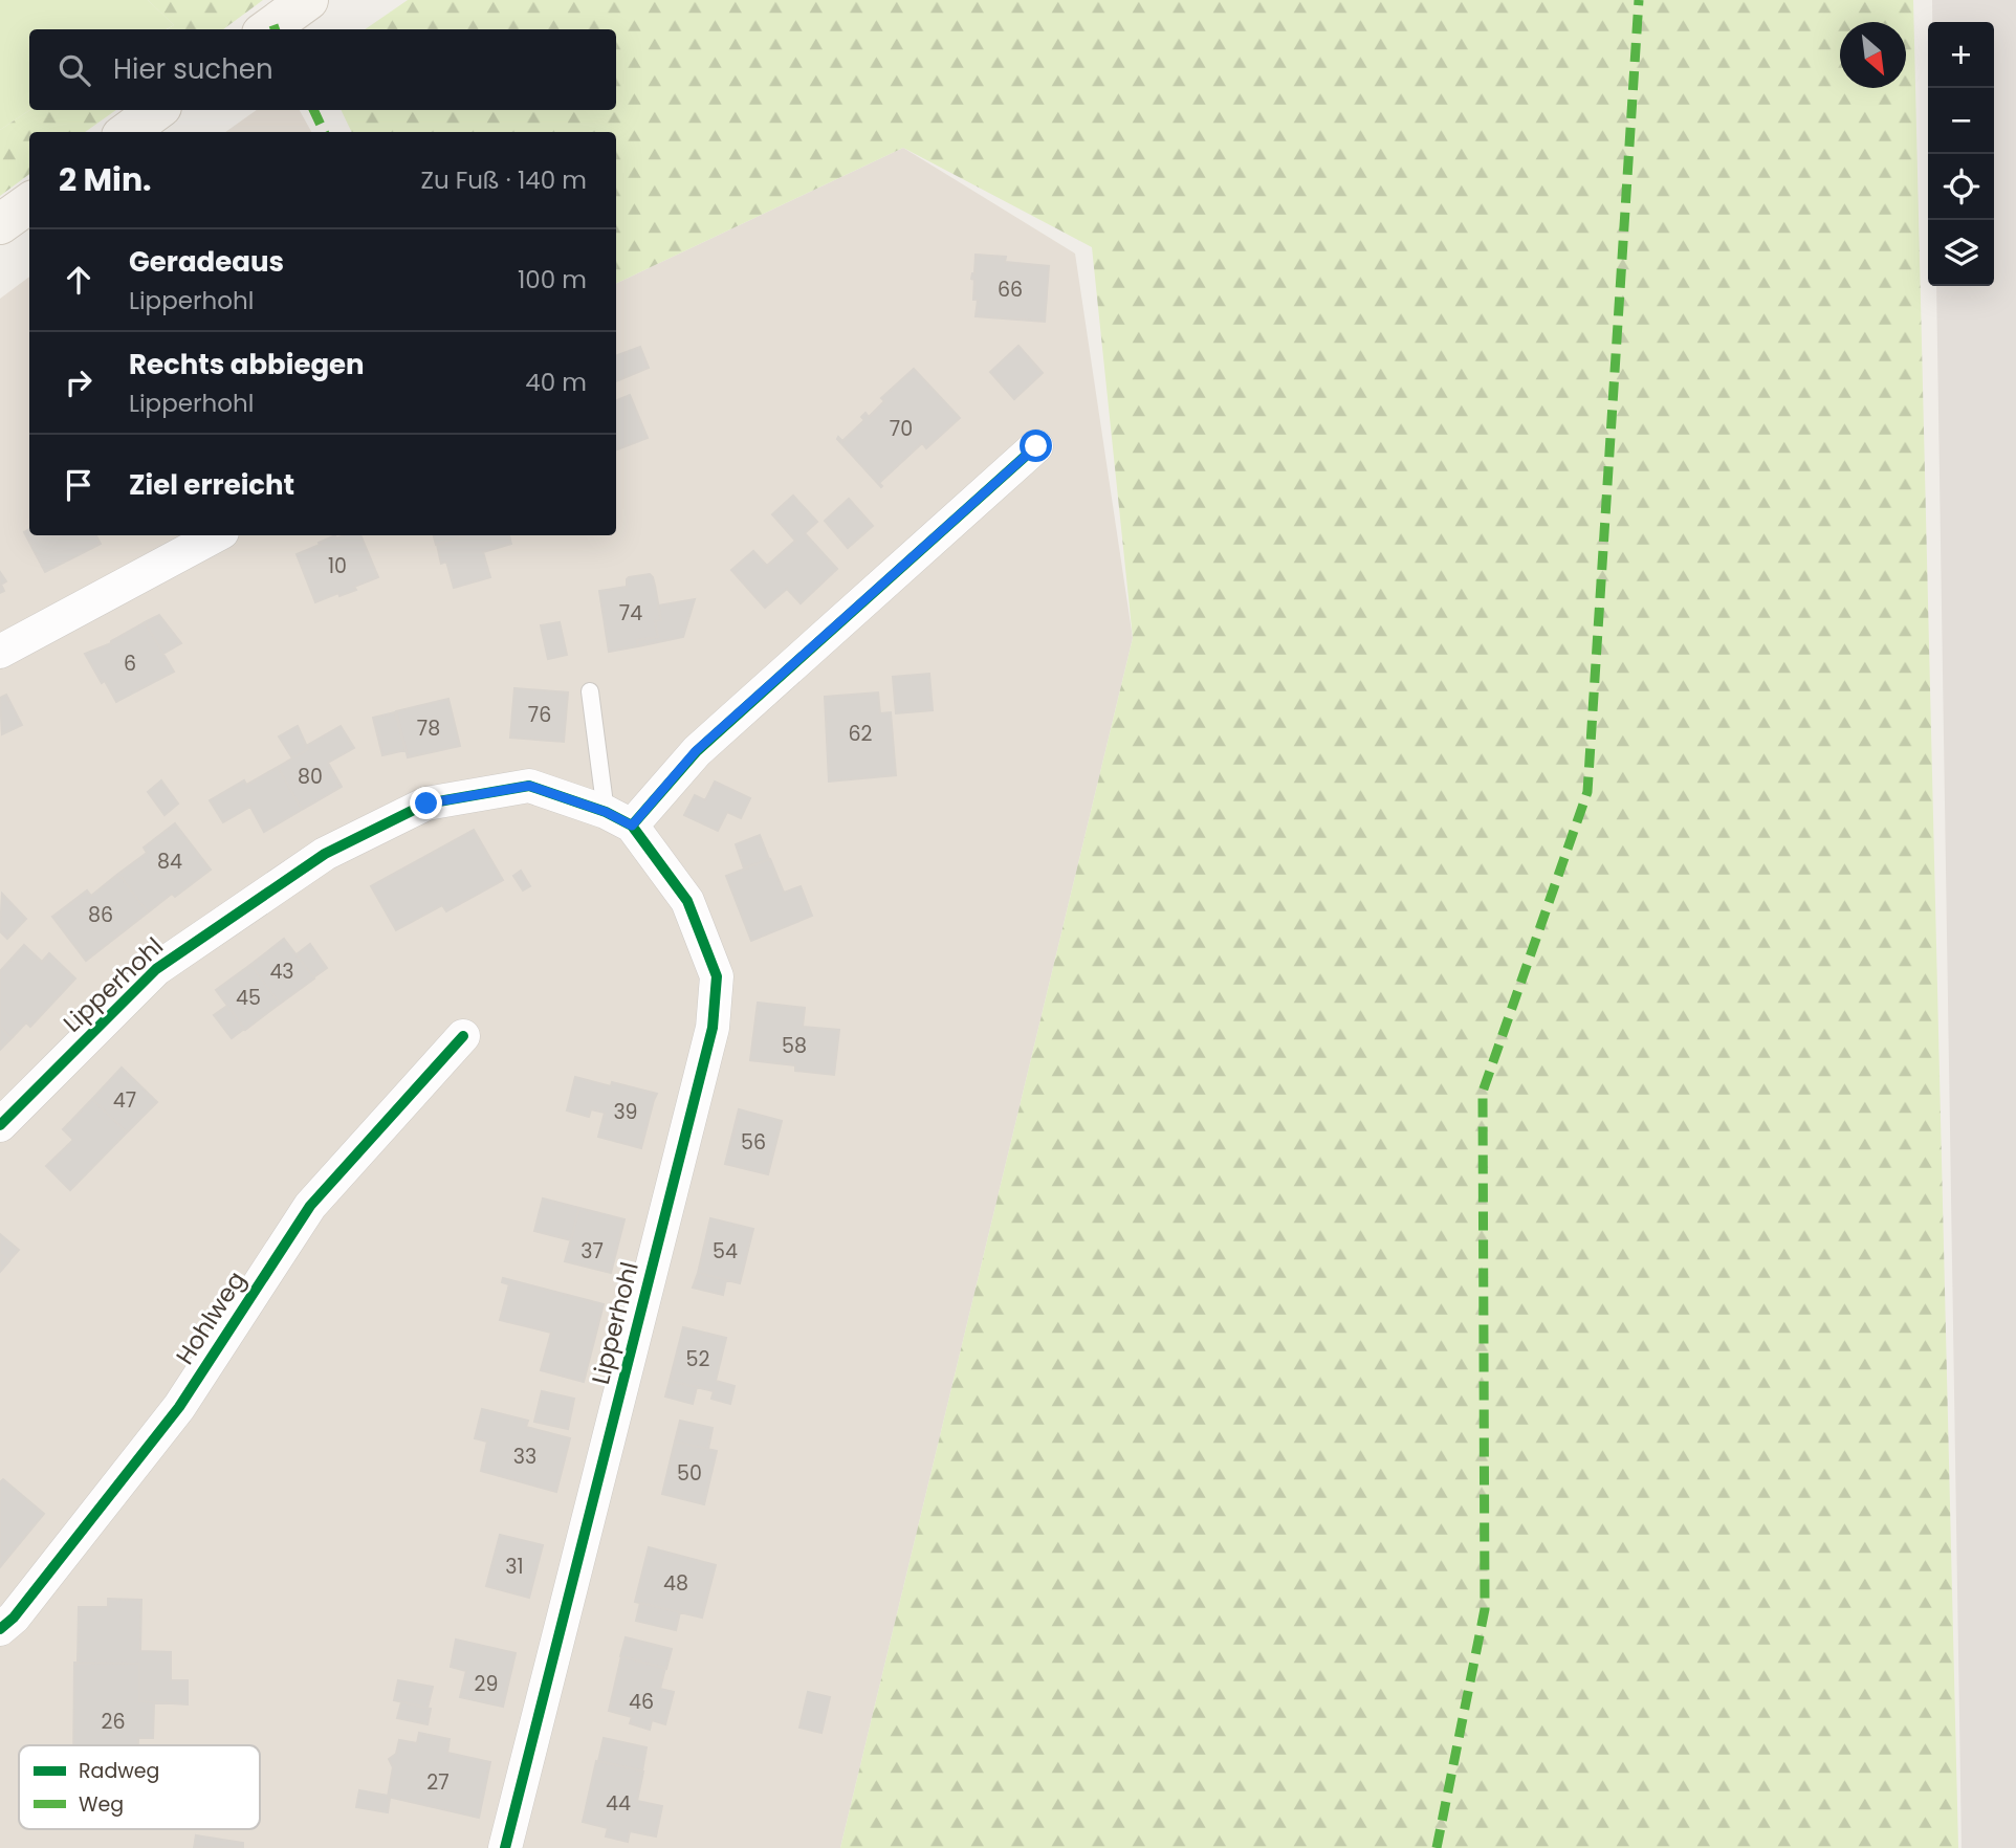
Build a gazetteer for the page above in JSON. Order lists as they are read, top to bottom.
{
  "streets": {
    "street": ["Lipperhohl", "Hohlweg"]
  },
  "house_numbers": [
    "66",
    "70",
    "10",
    "74",
    "6",
    "76",
    "78",
    "62",
    "80",
    "84",
    "86",
    "43",
    "45",
    "58",
    "47",
    "39",
    "56",
    "37",
    "54",
    "52",
    "33",
    "50",
    "31",
    "48",
    "29",
    "46",
    "26",
    "27",
    "44"
  ],
  "legend": ["Radweg", "Weg"],
  "north": "bottom right",
  "page": {
    "map_buttons": ["+", "−"],
    "search": "Hier suchen",
    "heading": ["2 Min.", "Zu Fuß · 140 m"],
    "list": [
      ["Geradeaus", "Lipperhohl", "100 m"],
      ["Rechts abbiegen", "Lipperhohl", "40 m"],
      "Ziel erreicht"
    ]
  }
}
